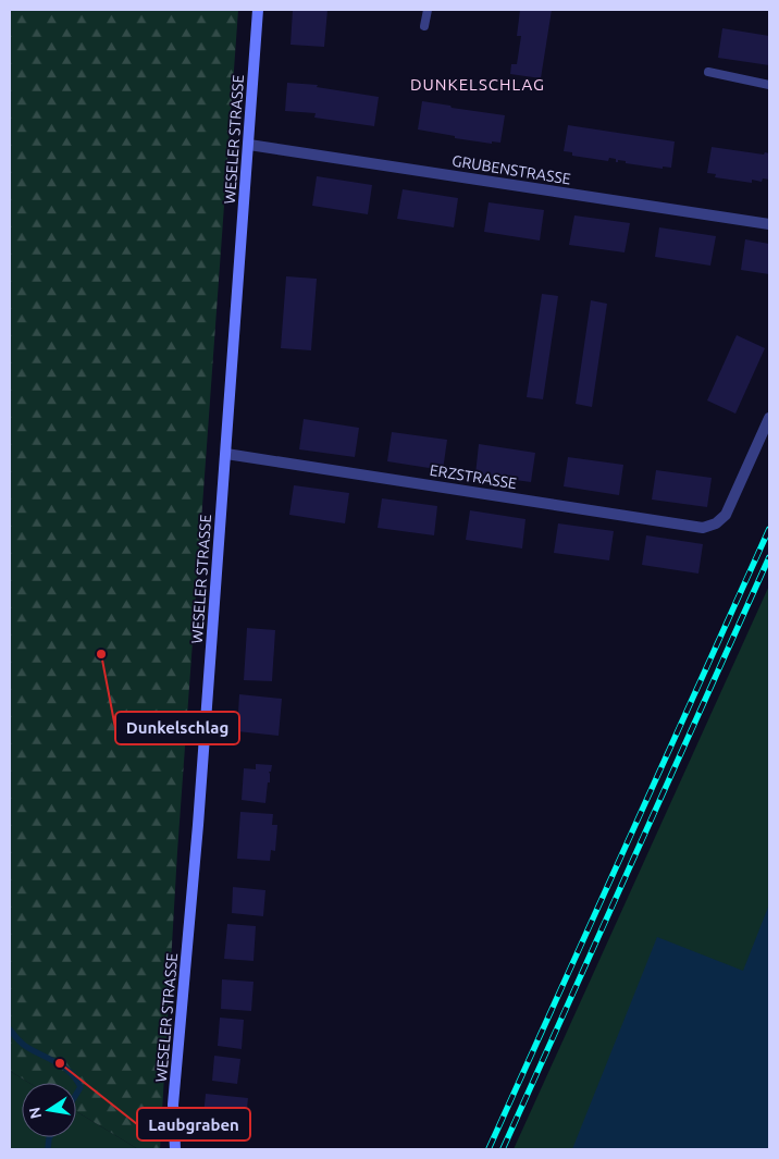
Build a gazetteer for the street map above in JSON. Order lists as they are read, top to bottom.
{
  "streets": {
    "main road": ["WESELER STRASSE"],
    "street": ["GRUBENSTRASSE", "ERZSTRASSE"]
  },
  "crossings": [
    ["WESELER STRASSE", "GRUBENSTRASSE"],
    ["WESELER STRASSE", "ERZSTRASSE"]
  ],
  "districts": ["DUNKELSCHLAG"],
  "places": ["Dunkelschlag", "Laubgraben"],
  "north": "left"
}
